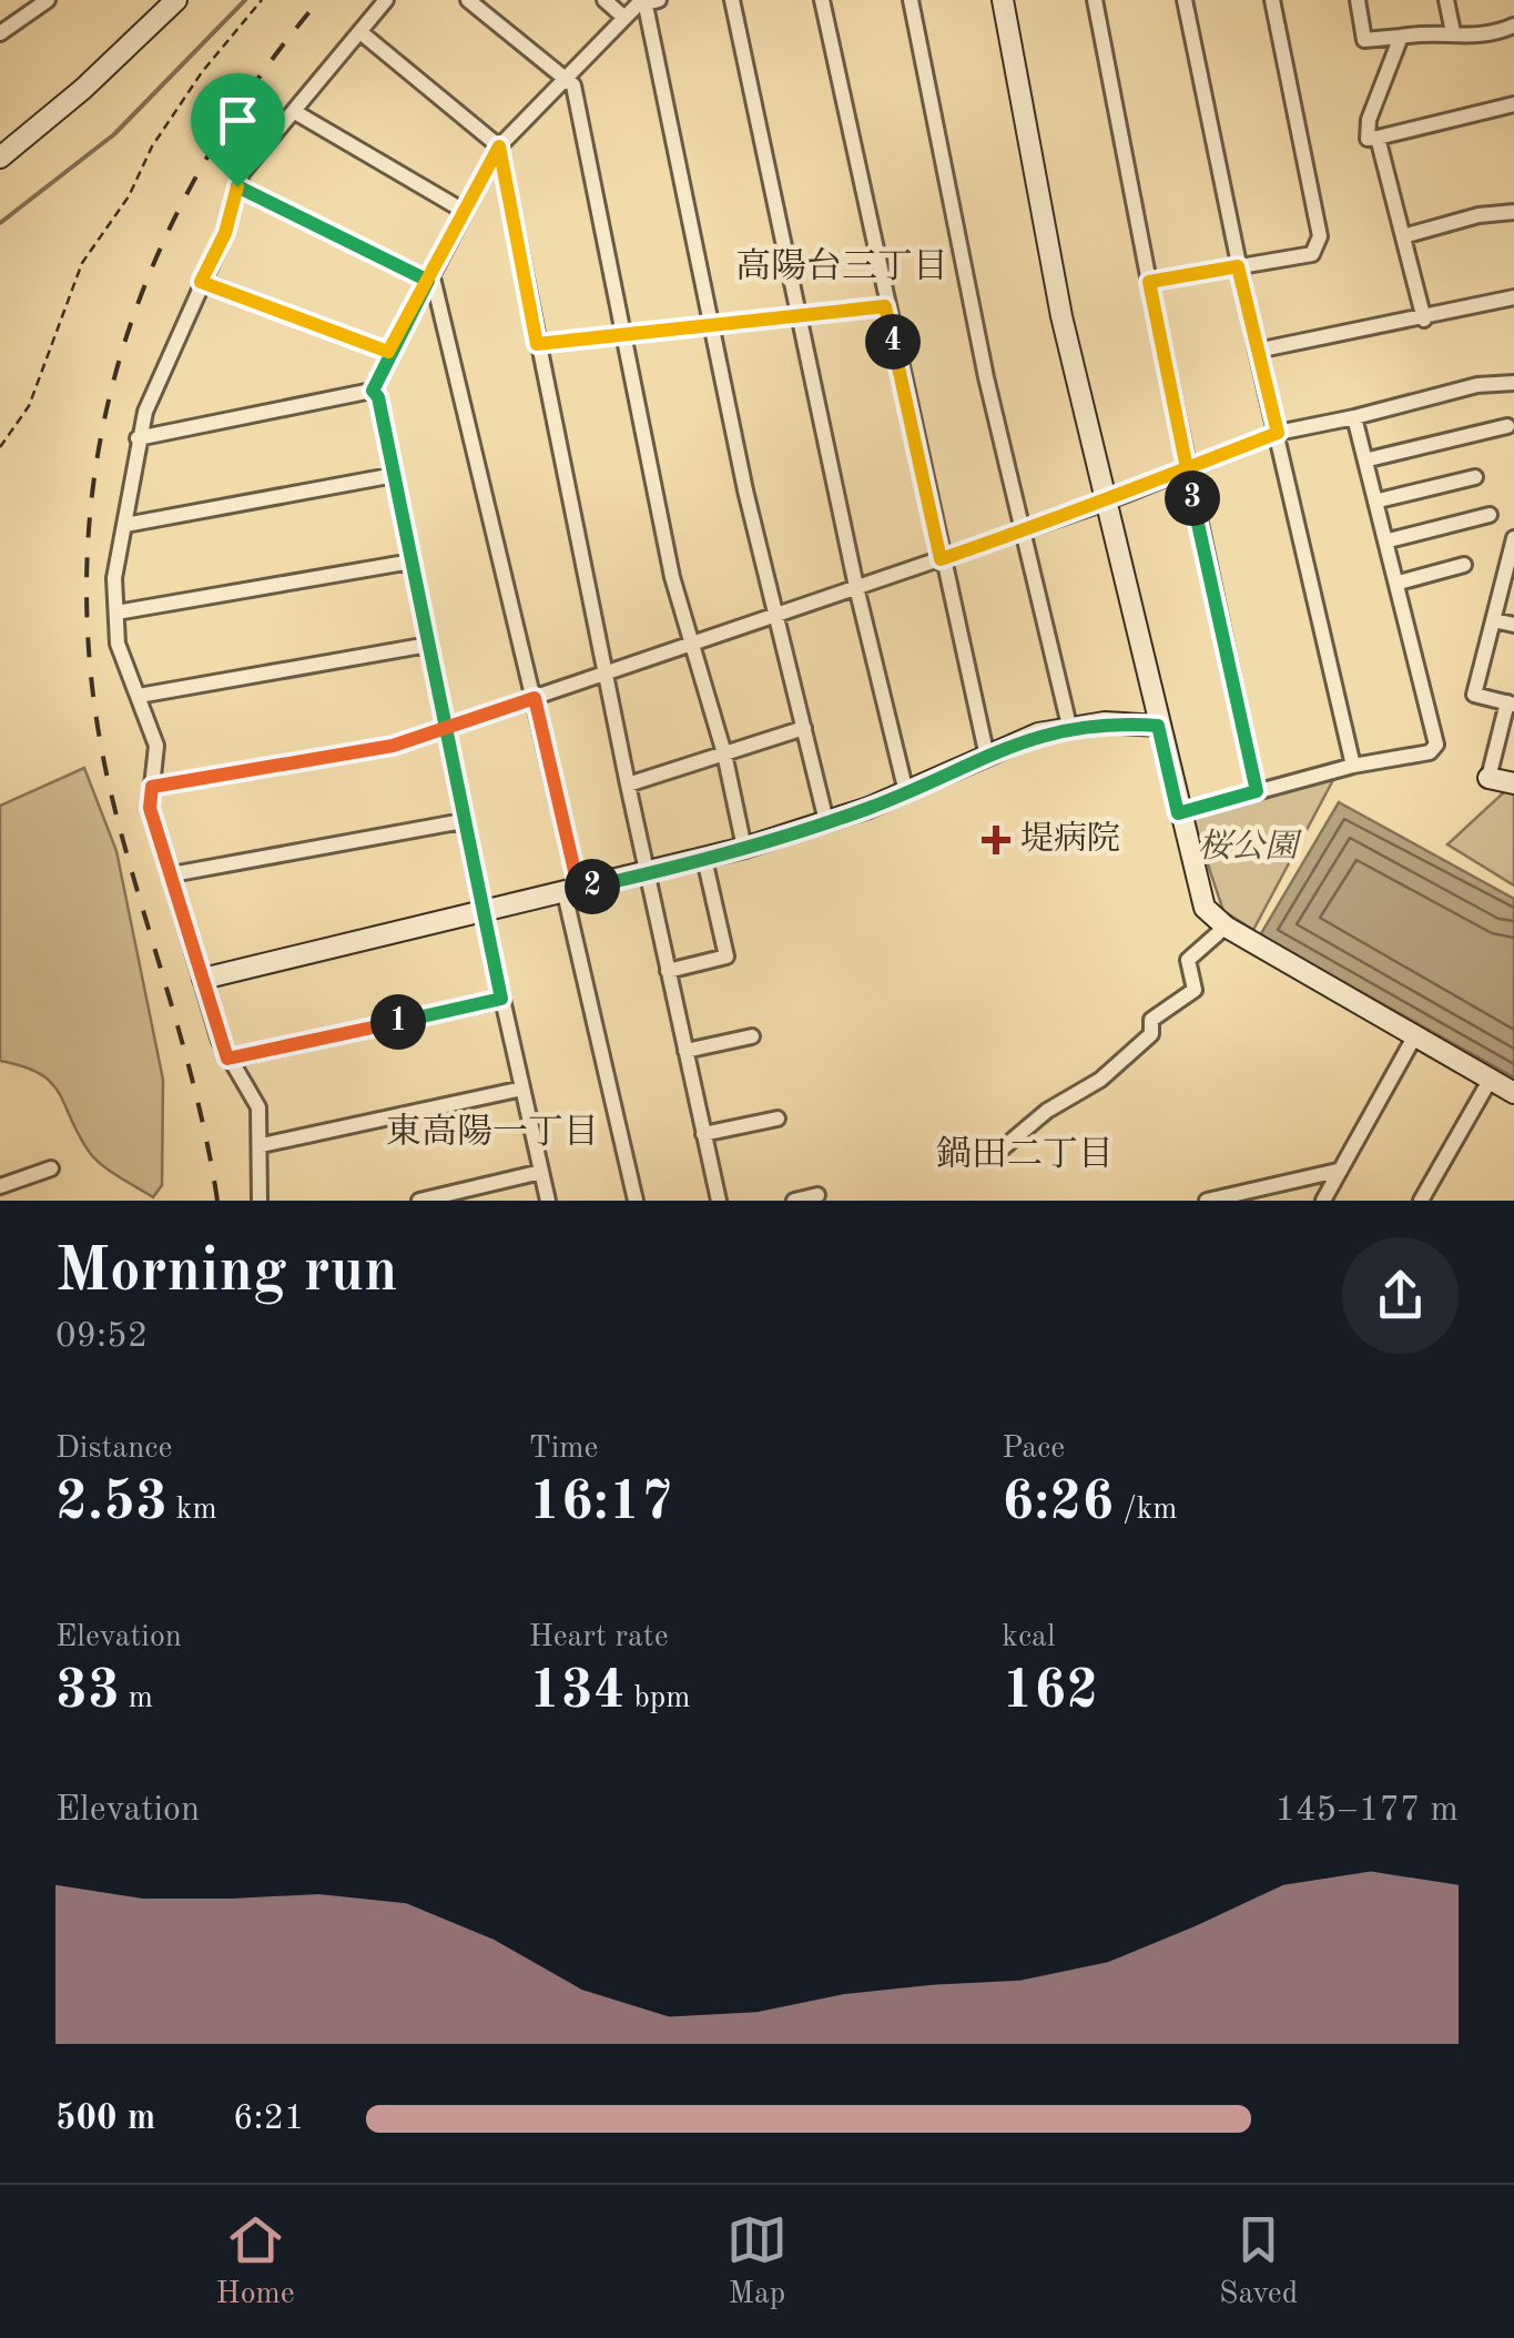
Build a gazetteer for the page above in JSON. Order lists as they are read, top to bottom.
{
  "districts": ["高陽台三丁目", "東高陽一丁目", "鍋田二丁目"],
  "parks": ["桜公園"],
  "places": {
    "health": ["堤病院"]
  },
  "page": {
    "pins": [
      "4",
      "3",
      "2",
      "1"
    ],
    "heading": ["Morning run", "09:52"],
    "stats": [
      ["Distance", "2.53 km"],
      ["Time", "16:17"],
      ["Pace", "6:26 /km"],
      ["Elevation", "33 m"],
      ["Heart rate", "134 bpm"],
      ["kcal", "162"]
    ],
    "chart": ["Elevation", "145–177 m"],
    "list": [
      {
        "name": "500 m",
        "note": "6:21"
      }
    ],
    "tabs": ["Home", "Map", "Saved"]
  }
}
